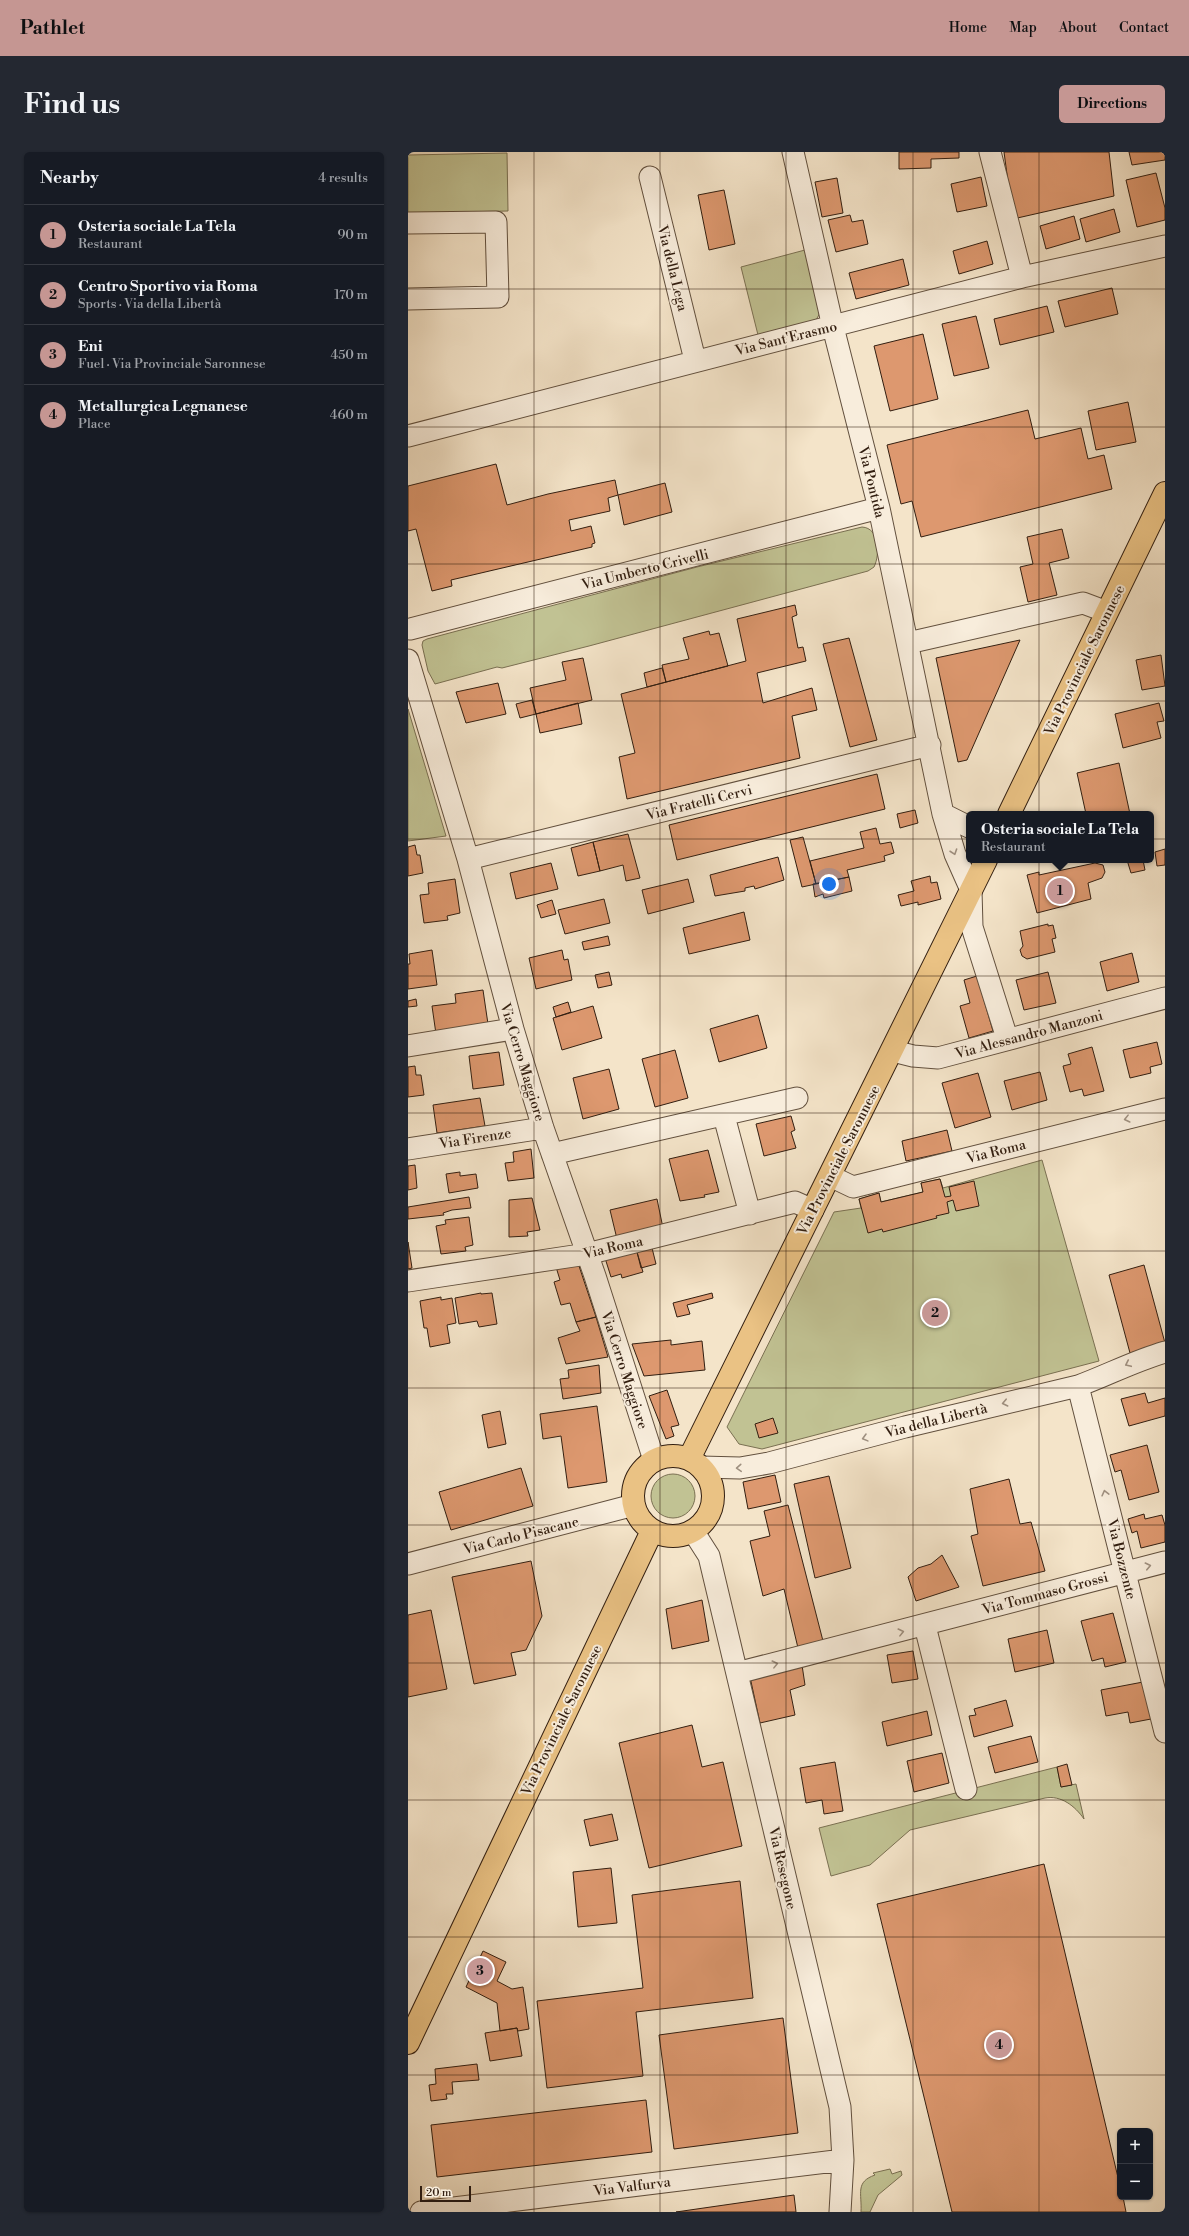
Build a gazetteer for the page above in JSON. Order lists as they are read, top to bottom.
{
  "streets": {
    "main road": ["Via Provinciale Saronnese"],
    "street": [
      "Via della Lega",
      "Via Sant'Erasmo",
      "Via Pontida",
      "Via Umberto Crivelli",
      "Via Fratelli Cervi",
      "Via Alessandro Manzoni",
      "Via Cerro Maggiore",
      "Via Firenze",
      "Via Roma",
      "Via della Libertà",
      "Via Carlo Pisacane",
      "Via Bozzente",
      "Via Tommaso Grossi",
      "Via Resegone",
      "Via Valfurva"
    ]
  },
  "crossings": [
    ["Via della Lega", "Via Sant'Erasmo"],
    ["Via Sant'Erasmo", "Via Pontida"],
    ["Via Pontida", "Via Umberto Crivelli"],
    ["Via Pontida", "Via Provinciale Saronnese"],
    ["Via Pontida", "Via Fratelli Cervi"],
    ["Via Provinciale Saronnese", "Via Alessandro Manzoni"],
    ["Via Provinciale Saronnese", "Via Cerro Maggiore"],
    ["Via Provinciale Saronnese", "Via Roma"],
    ["Via Provinciale Saronnese", "Via della Libertà"],
    ["Via Provinciale Saronnese", "Via Carlo Pisacane"],
    ["Via Provinciale Saronnese", "Via Resegone"],
    ["Via Fratelli Cervi", "Via Cerro Maggiore"],
    ["Via Cerro Maggiore", "Via Firenze"],
    ["Via Cerro Maggiore", "Via Roma"],
    ["Via Cerro Maggiore", "Via della Libertà"],
    ["Via Cerro Maggiore", "Via Carlo Pisacane"],
    ["Via Cerro Maggiore", "Via Resegone"],
    ["Via della Libertà", "Via Carlo Pisacane"],
    ["Via della Libertà", "Via Bozzente"],
    ["Via della Libertà", "Via Resegone"],
    ["Via Carlo Pisacane", "Via Resegone"],
    ["Via Bozzente", "Via Tommaso Grossi"],
    ["Via Tommaso Grossi", "Via Resegone"],
    ["Via Resegone", "Via Valfurva"]
  ],
  "one_way": [
    "Via Roma",
    "Via della Libertà",
    "Via Bozzente",
    "Via Tommaso Grossi"
  ],
  "scale_bar": "20 m",
  "page": {
    "header": "Pathlet",
    "nav": [
      "Home",
      "Map",
      "About",
      "Contact"
    ],
    "buttons": "Directions",
    "title": "Find us",
    "heading": ["Nearby", "4 results"],
    "list": [
      {
        "mark": "1",
        "name": "Osteria sociale La Tela",
        "note": "Restaurant",
        "value": "90 m"
      },
      {
        "mark": "2",
        "name": "Centro Sportivo via Roma",
        "note": "Sports · Via della Libertà",
        "value": "170 m"
      },
      {
        "mark": "3",
        "name": "Eni",
        "note": "Fuel · Via Provinciale Saronnese",
        "value": "450 m"
      },
      {
        "mark": "4",
        "name": "Metallurgica Legnanese",
        "note": "Place",
        "value": "460 m"
      }
    ],
    "popup": ["Osteria sociale La Tela", "Restaurant"],
    "pins": [
      "1",
      "2",
      "3",
      "4"
    ],
    "map_buttons": ["+", "−"],
    "scale": "20 m"
  }
}
